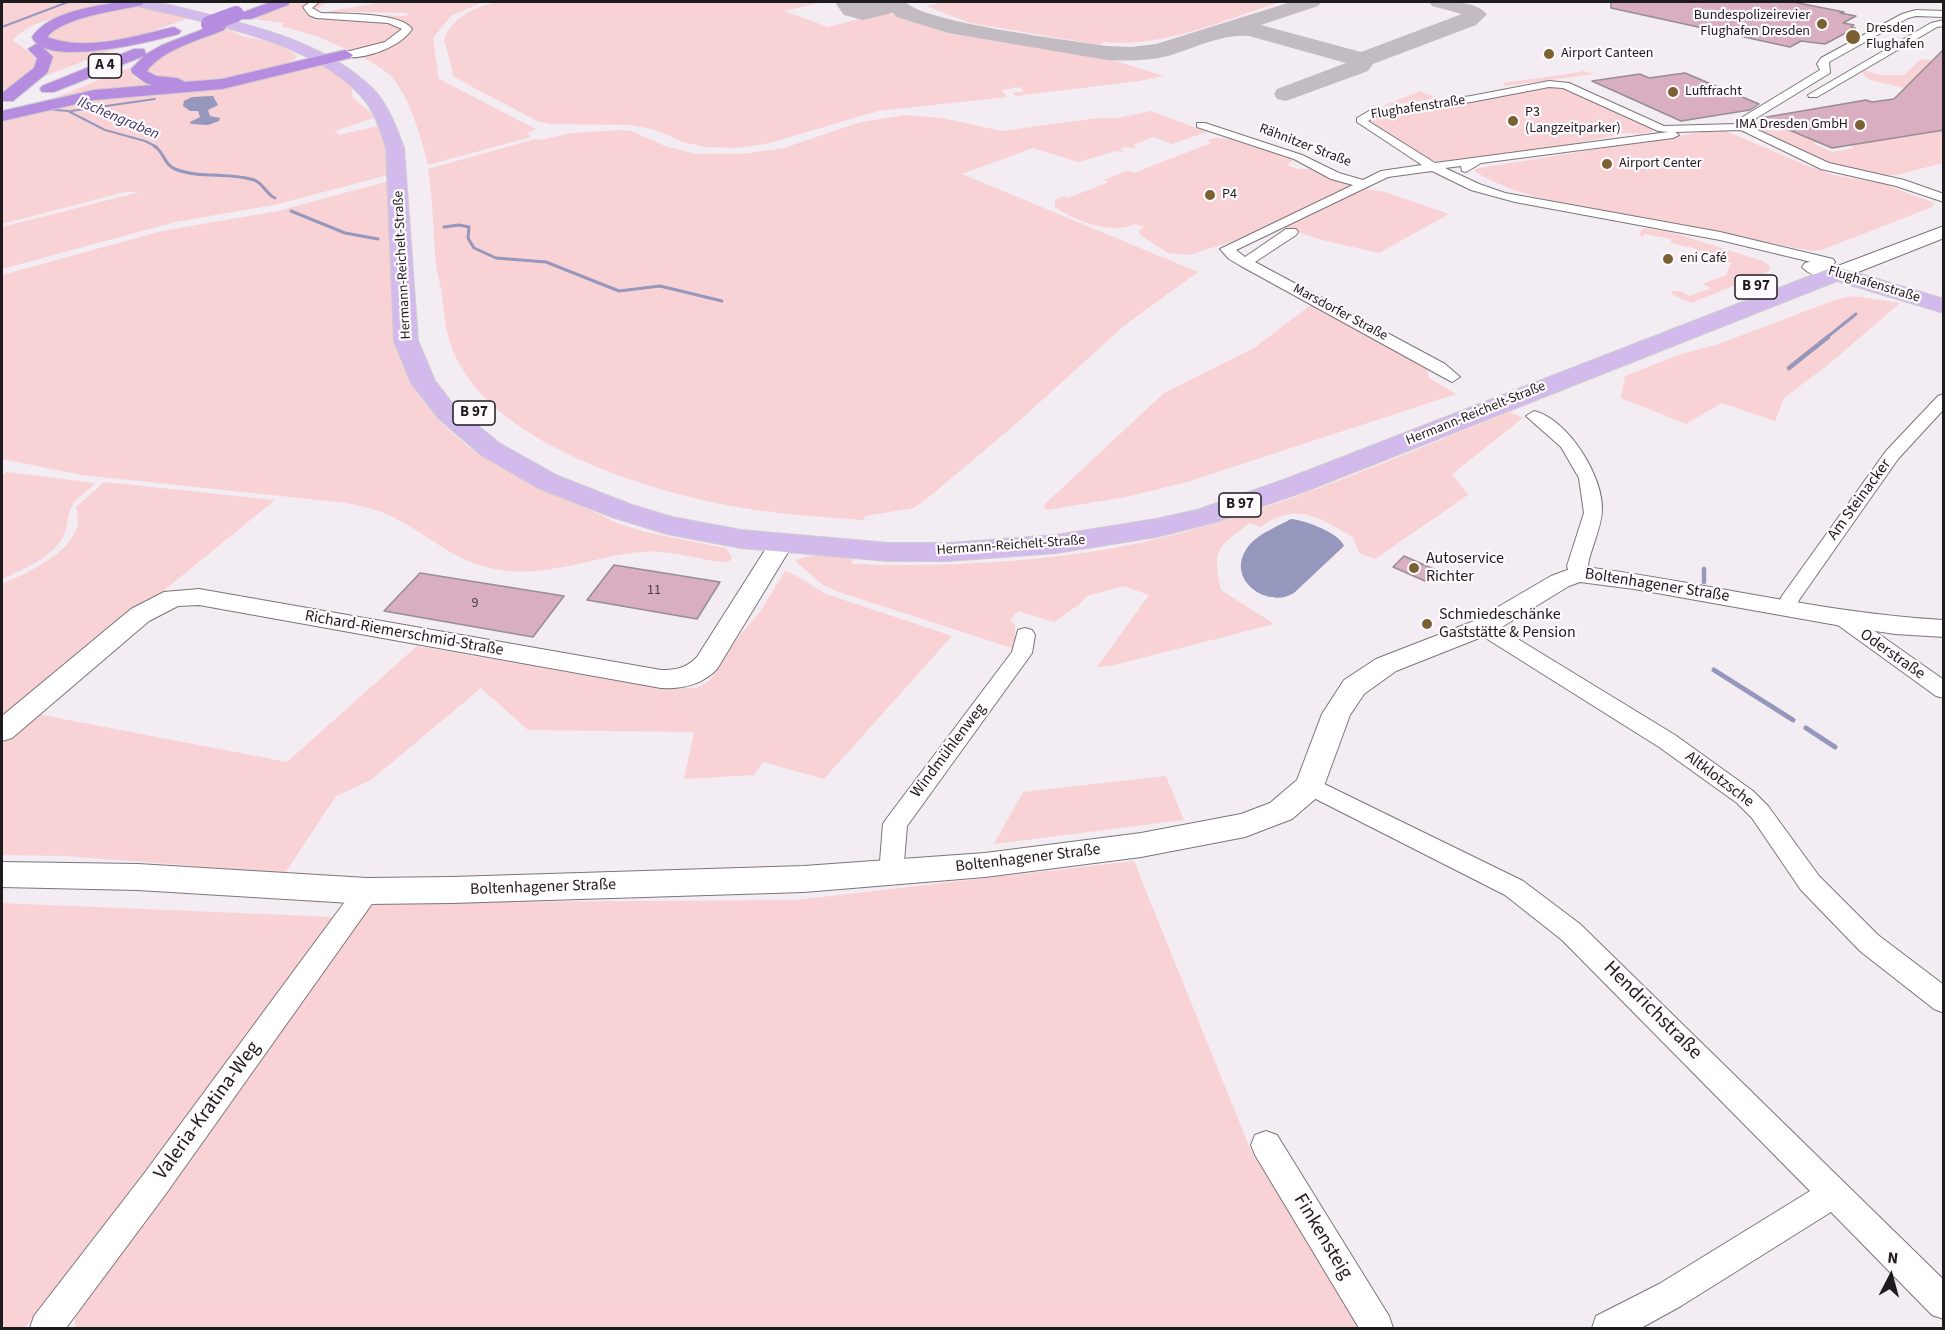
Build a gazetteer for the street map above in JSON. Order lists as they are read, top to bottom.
{
  "streets": {
    "highway": ["A 4"],
    "main road": ["Flughafenstraße", "Hermann-Reichelt-Straße", "B 97"],
    "street": [
      "Rähnitzer Straße",
      "Marsdorfer Straße",
      "Am Steinacker",
      "Boltenhagener Straße",
      "Richard-Riemerschmid-Straße",
      "Oderstraße",
      "Windmühlenweg",
      "Altklotzsche",
      "Hendrichstraße",
      "Valeria-Kratina-Weg",
      "Finkensteig"
    ]
  },
  "crossings": [
    ["Flughafenstraße", "Rähnitzer Straße"],
    ["Flughafenstraße", "Hermann-Reichelt-Straße"],
    ["Rähnitzer Straße", "Marsdorfer Straße"],
    ["Hermann-Reichelt-Straße", "B 97"],
    ["Hermann-Reichelt-Straße", "Richard-Riemerschmid-Straße"],
    ["Am Steinacker", "Boltenhagener Straße"],
    ["Boltenhagener Straße", "Oderstraße"],
    ["Boltenhagener Straße", "Windmühlenweg"],
    ["Boltenhagener Straße", "Altklotzsche"],
    ["Boltenhagener Straße", "Hendrichstraße"],
    ["Boltenhagener Straße", "Valeria-Kratina-Weg"]
  ],
  "water": ["Ilschengraben"],
  "places": [
    "Bundespolizeirevier Flughafen Dresden",
    "Dresden Flughafen",
    "Airport Canteen",
    "Luftfracht",
    "P3 (Langzeitparker)",
    "IMA Dresden GmbH",
    "Airport Center",
    "P4",
    "eni Café",
    "Autoservice Richter",
    "Schmiedeschänke Gaststätte & Pension"
  ],
  "house_numbers": ["11", "9"],
  "north": "top"
}
